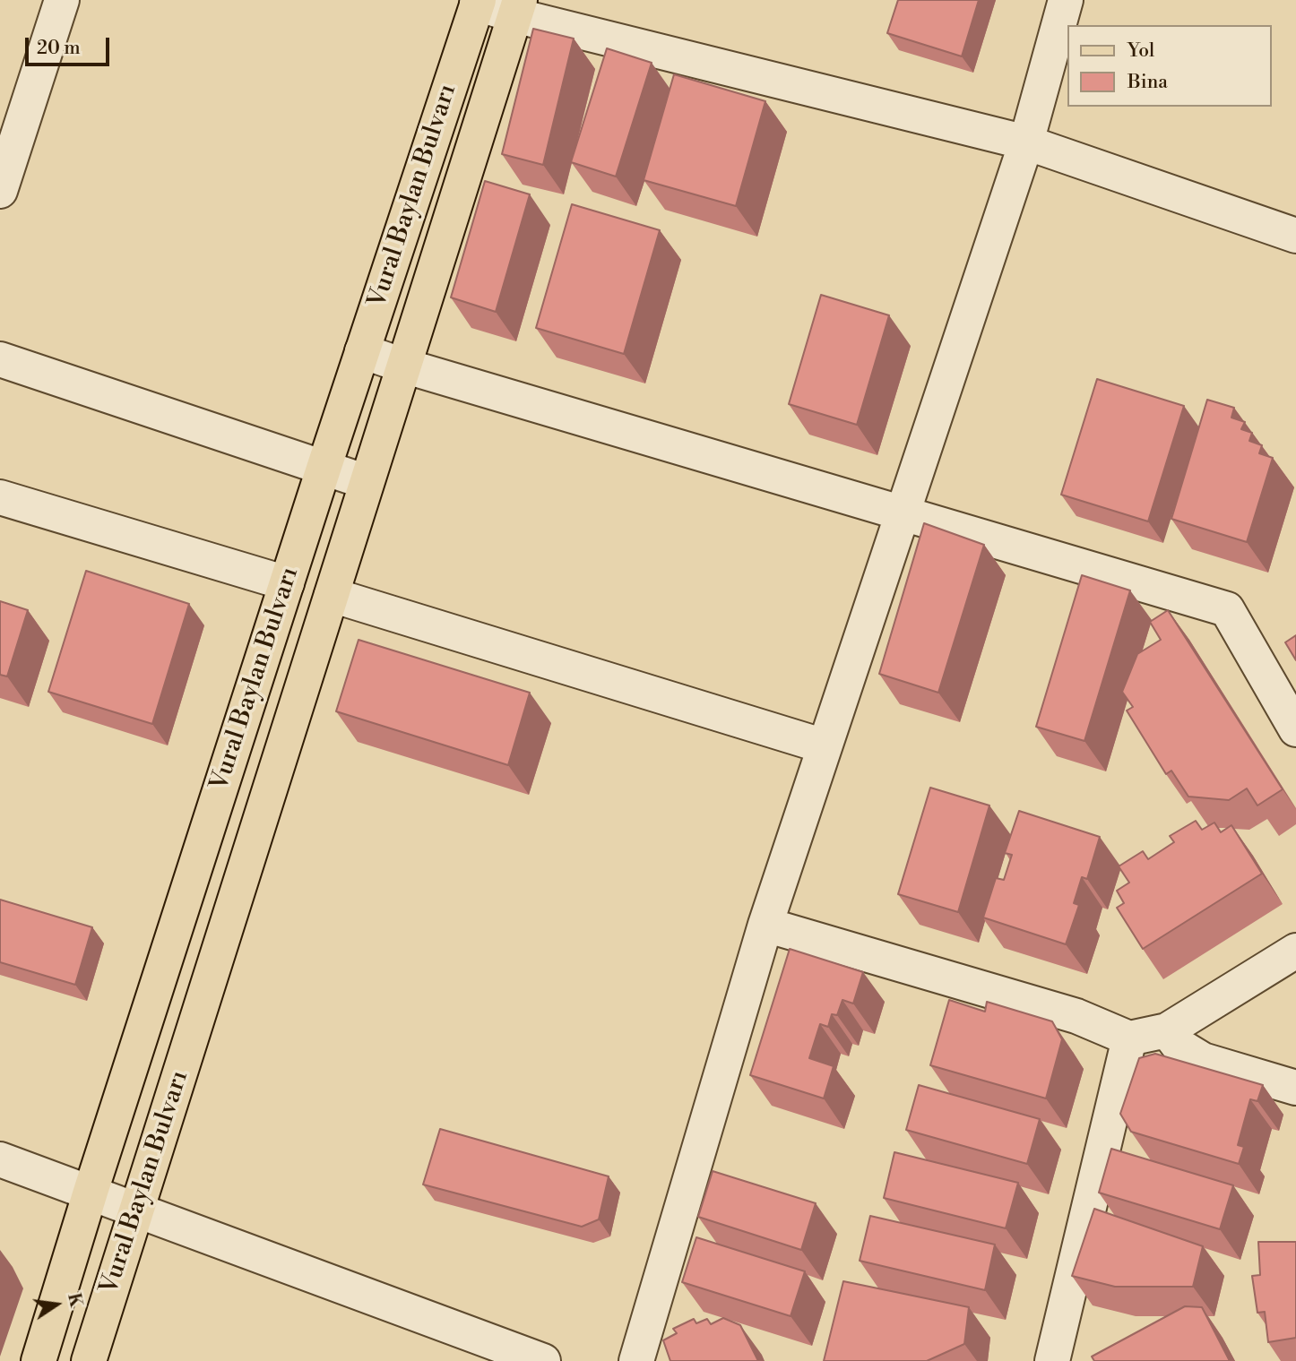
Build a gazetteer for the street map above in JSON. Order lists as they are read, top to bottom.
{
  "streets": {
    "main road": ["Vural Baylan Bulvarı"]
  },
  "legend": ["Yol", "Bina"],
  "scale_bar": "20 m",
  "north": "right"
}
